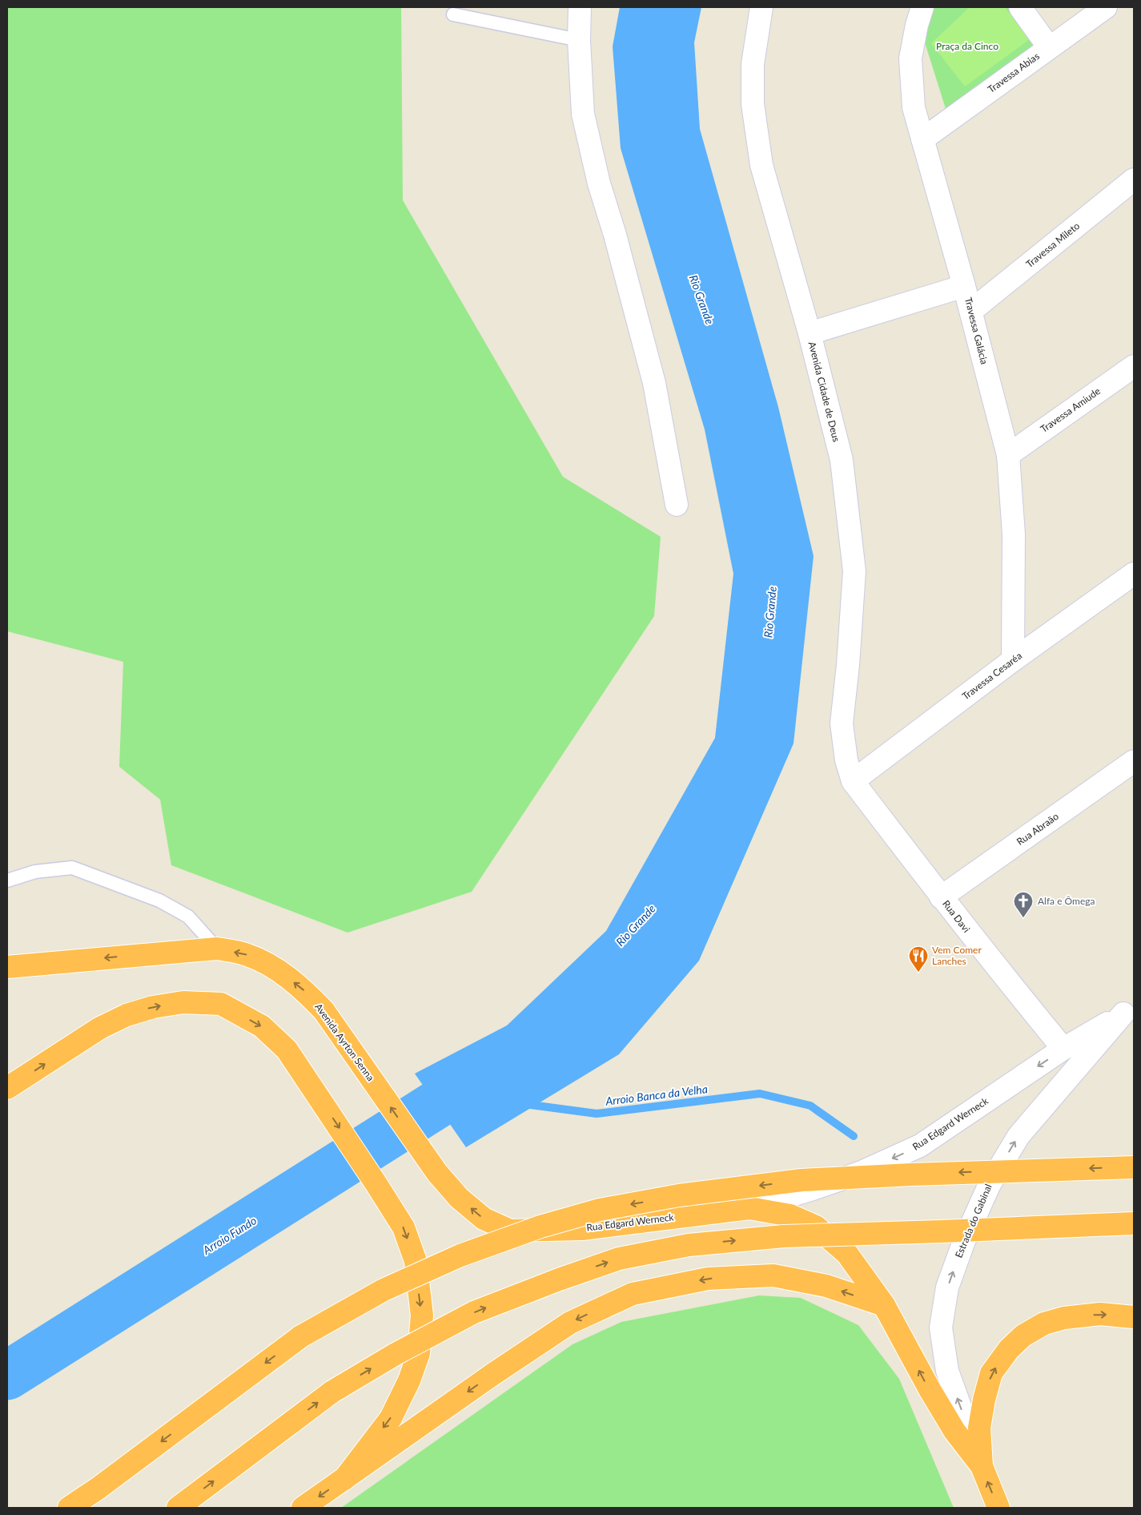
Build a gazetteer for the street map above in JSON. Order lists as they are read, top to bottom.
{
  "streets": {
    "highway": ["Avenida Ayrton Senna", "Rua Edgard Werneck", "Estrada do Gabinal"],
    "street": [
      "Travessa Abias",
      "Travessa Mileto",
      "Travessa Galácia",
      "Avenida Cidade de Deus",
      "Travessa Amiude",
      "Travessa Cesaréa",
      "Rua Abraão",
      "Rua Davi"
    ]
  },
  "crossings": [
    ["Travessa Abias", "Travessa Galácia"],
    ["Travessa Mileto", "Travessa Galácia"],
    ["Travessa Galácia", "Travessa Amiude"],
    ["Travessa Galácia", "Travessa Cesaréa"],
    ["Avenida Cidade de Deus", "Travessa Cesaréa"],
    ["Avenida Cidade de Deus", "Rua Davi"],
    ["Travessa Cesaréa", "Rua Davi"],
    ["Rua Abraão", "Rua Davi"],
    ["Rua Davi", "Rua Edgard Werneck"],
    ["Avenida Ayrton Senna", "Rua Edgard Werneck"],
    ["Rua Edgard Werneck", "Estrada do Gabinal"]
  ],
  "one_way": ["Avenida Ayrton Senna", "Rua Edgard Werneck", "Estrada do Gabinal"],
  "water": ["Rio Grande", "Arroio Banca da Velha", "Arroio Fundo"],
  "parks": ["Praça da Cinco"],
  "places": {
    "church": ["Alfa e Ômega"],
    "restaurant": ["Vem Comer Lanches"]
  }
}
